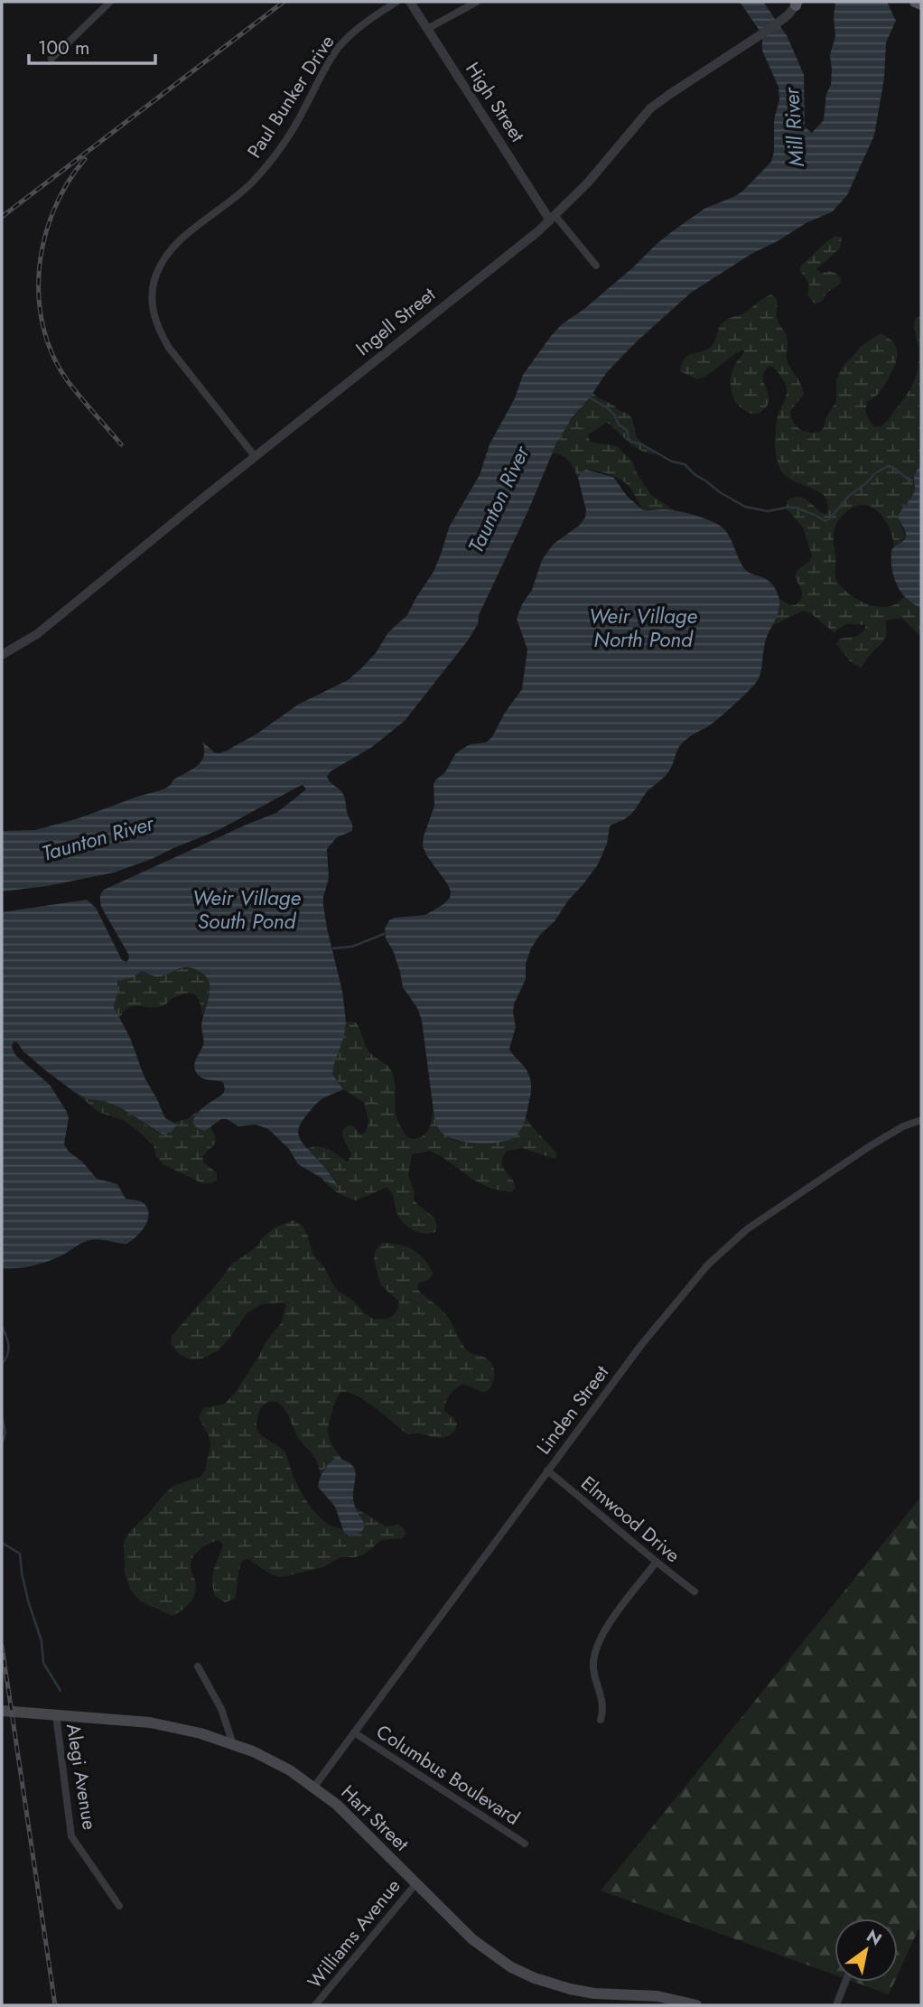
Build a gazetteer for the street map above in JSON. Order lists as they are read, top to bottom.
{
  "streets": {
    "main road": ["Hart Street"],
    "street": [
      "Paul Bunker Drive",
      "High Street",
      "Ingell Street",
      "Linden Street",
      "Elmwood Drive",
      "Columbus Boulevard",
      "Alegi Avenue",
      "Williams Avenue"
    ]
  },
  "crossings": [
    ["Paul Bunker Drive", "Ingell Street"],
    ["High Street", "Ingell Street"],
    ["Linden Street", "Elmwood Drive"],
    ["Linden Street", "Columbus Boulevard"],
    ["Linden Street", "Hart Street"],
    ["Alegi Avenue", "Hart Street"],
    ["Hart Street", "Williams Avenue"]
  ],
  "water": [
    "Mill River",
    "Taunton River",
    "Weir Village North Pond",
    "Weir Village South Pond"
  ],
  "scale_bar": "100 m",
  "north": "top right"
}
